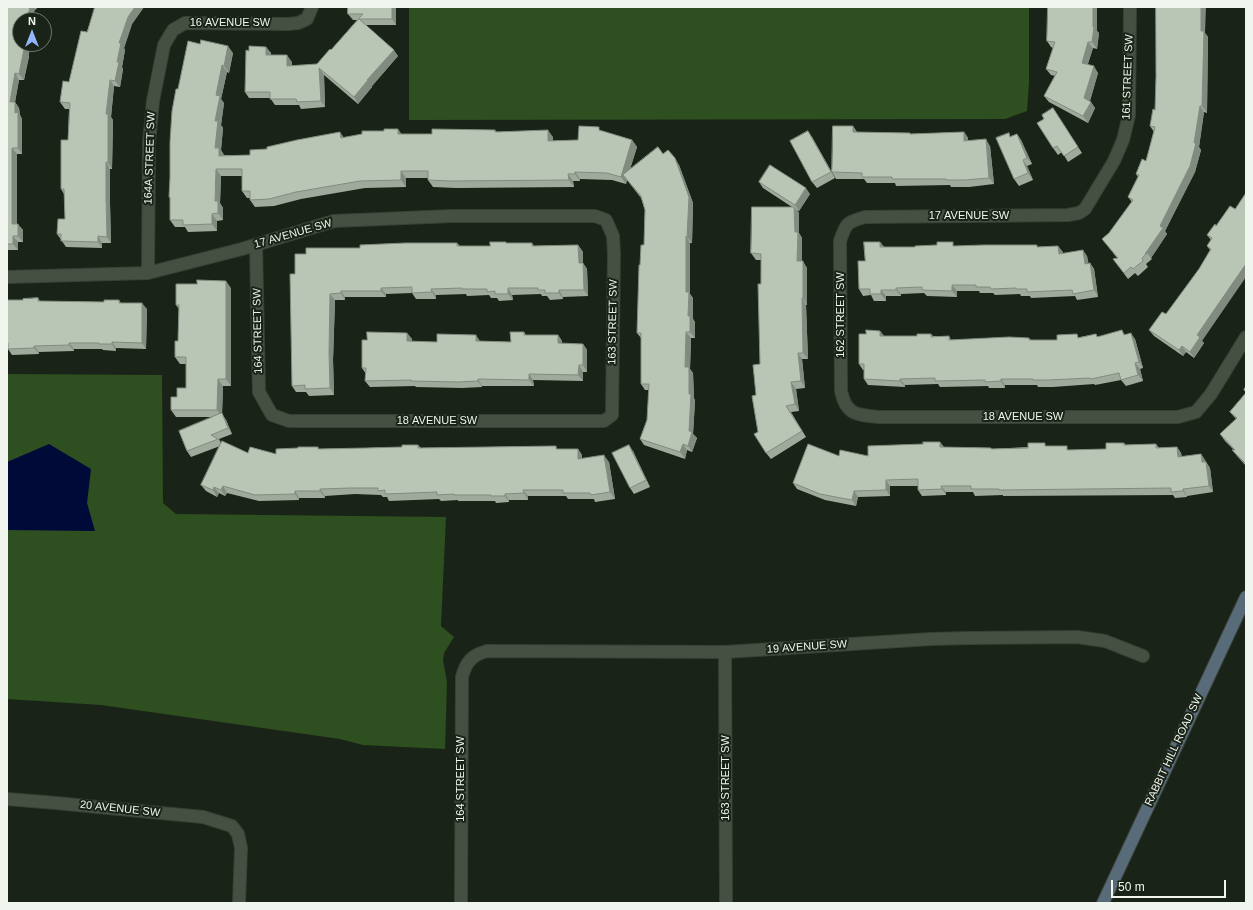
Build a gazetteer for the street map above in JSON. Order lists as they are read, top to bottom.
{
  "streets": {
    "main road": ["RABBIT HILL ROAD SW"],
    "street": [
      "16 AVENUE SW",
      "161 STREET SW",
      "164A STREET SW",
      "17 AVENUE SW",
      "162 STREET SW",
      "163 STREET SW",
      "164 STREET SW",
      "18 AVENUE SW",
      "19 AVENUE SW",
      "20 AVENUE SW"
    ]
  },
  "crossings": [
    ["16 AVENUE SW", "164A STREET SW"],
    ["161 STREET SW", "17 AVENUE SW"],
    ["164A STREET SW", "17 AVENUE SW"],
    ["17 AVENUE SW", "162 STREET SW"],
    ["17 AVENUE SW", "163 STREET SW"],
    ["17 AVENUE SW", "164 STREET SW"],
    ["162 STREET SW", "18 AVENUE SW"],
    ["163 STREET SW", "18 AVENUE SW"],
    ["163 STREET SW", "19 AVENUE SW"],
    ["164 STREET SW", "18 AVENUE SW"],
    ["164 STREET SW", "19 AVENUE SW"]
  ],
  "scale_bar": "50 m",
  "north": "top"
}
